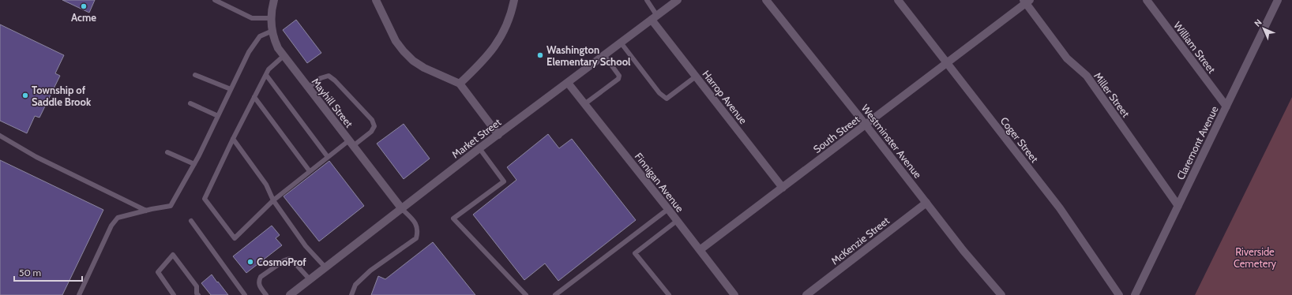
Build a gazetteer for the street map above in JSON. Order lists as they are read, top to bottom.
{
  "streets": {
    "street": [
      "William Street",
      "Miller Street",
      "Harrop Avenue",
      "Mayhill Street",
      "South Street",
      "Market Street",
      "Coger Street",
      "Westminster Avenue",
      "Claremont Avenue",
      "Finnigan Avenue",
      "McKenzie Street"
    ]
  },
  "crossings": [
    ["William Street", "Claremont Avenue"],
    ["Miller Street", "South Street"],
    ["Miller Street", "Claremont Avenue"],
    ["Harrop Avenue", "South Street"],
    ["Harrop Avenue", "Market Street"],
    ["Mayhill Street", "Market Street"],
    ["South Street", "Coger Street"],
    ["South Street", "Westminster Avenue"],
    ["South Street", "Finnigan Avenue"],
    ["Market Street", "Finnigan Avenue"],
    ["Westminster Avenue", "McKenzie Street"]
  ],
  "parks": ["Riverside Cemetery"],
  "places": [
    "Acme",
    "Washington Elementary School",
    "Township of Saddle Brook",
    "CosmoProf"
  ],
  "scale_bar": "50 m",
  "north": "top left"
}
